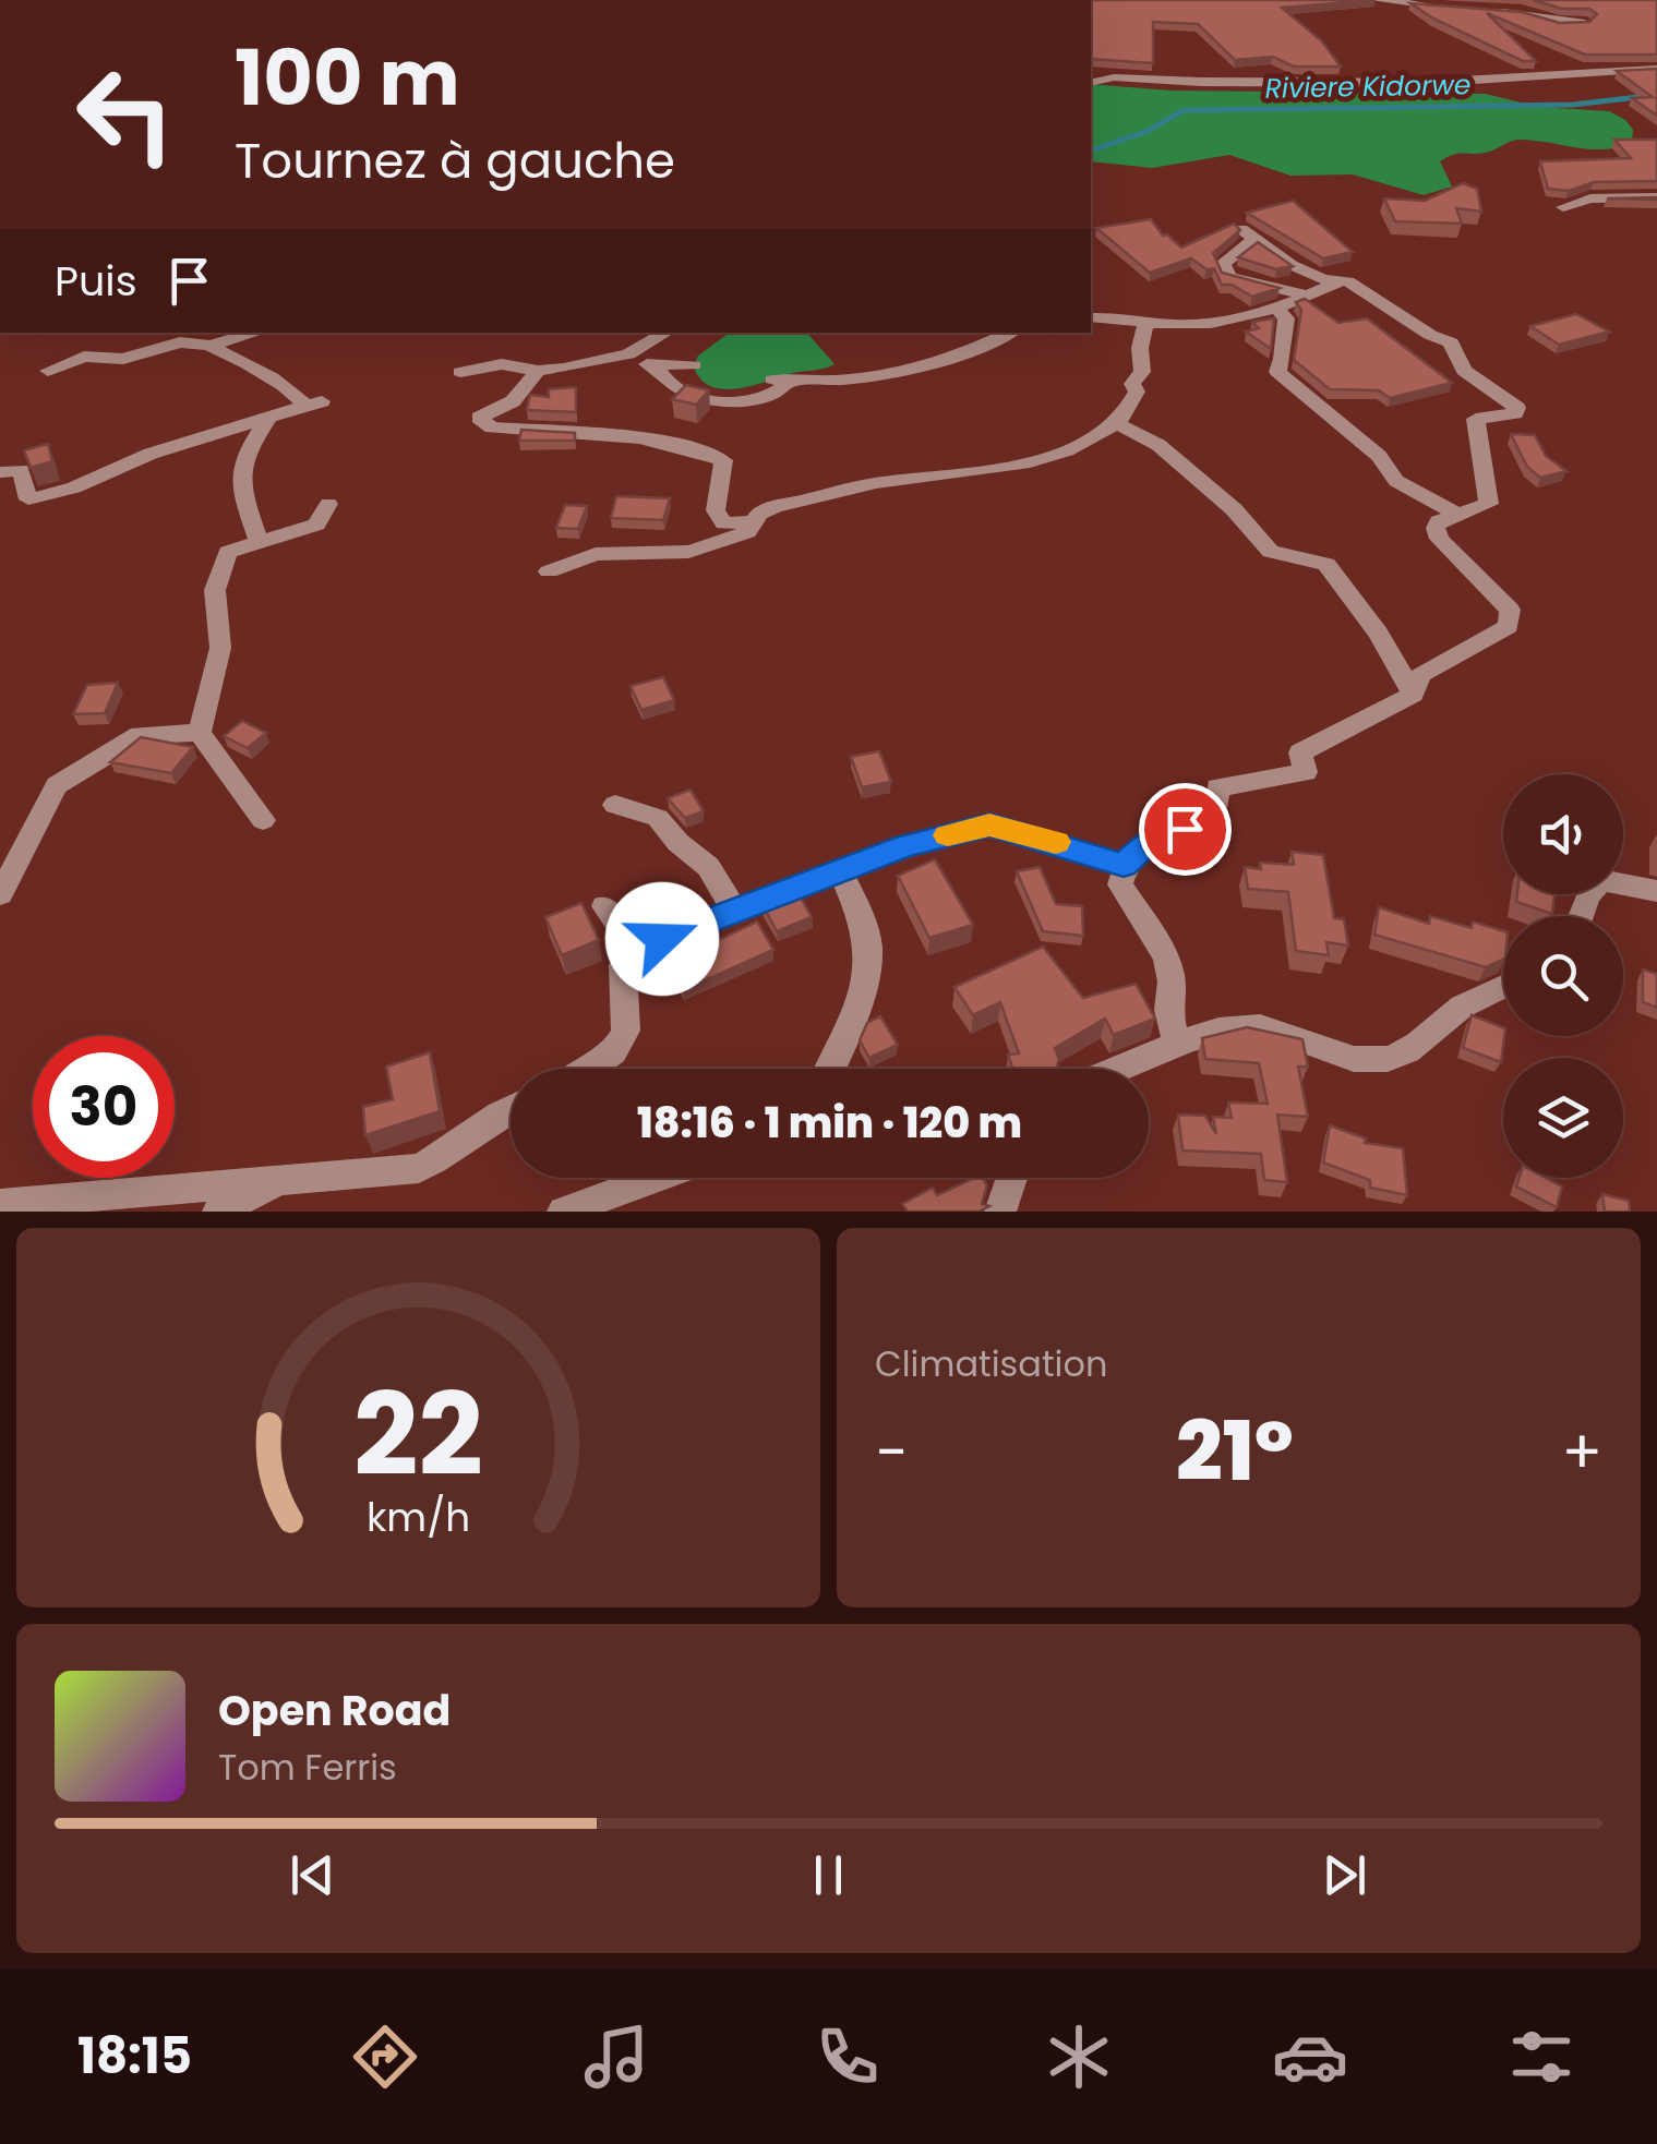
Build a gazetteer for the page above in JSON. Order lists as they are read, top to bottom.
{
  "water": ["Riviere Kidorwe"],
  "page": {
    "turn": ["100 m", "Tournez à gauche"],
    "then": "Puis",
    "limit": "30",
    "trip": "18:16 · 1 min · 120 m",
    "tile": "Climatisation",
    "heat": ["−", "21°", "+"],
    "song": ["Open Road", "Tom Ferris"],
    "tabs": "18:15",
    "gauge": ["22", "km/h"]
  }
}
